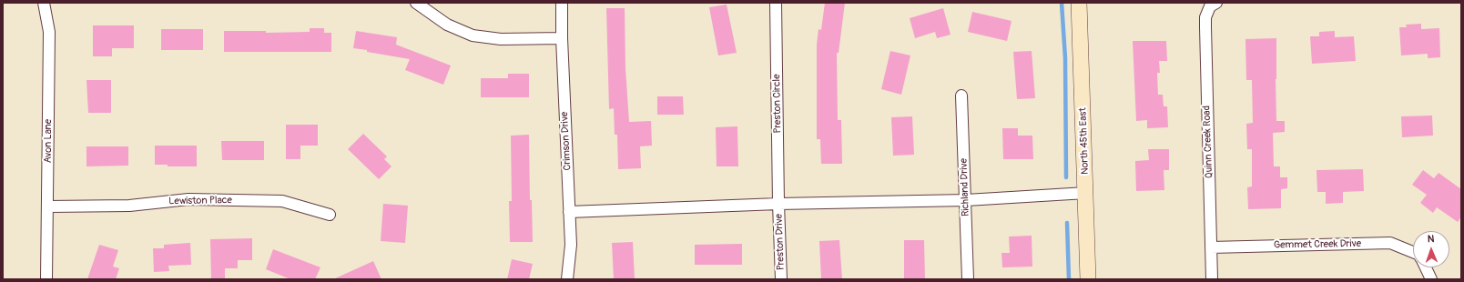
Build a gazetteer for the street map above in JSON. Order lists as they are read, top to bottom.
{
  "streets": {
    "main road": ["North 45th East"],
    "street": [
      "Preston Circle",
      "Avon Lane",
      "Crimson Drive",
      "Quinn Creek Road",
      "Richland Drive",
      "Lewiston Place",
      "Preston Drive",
      "Gemmet Creek Drive"
    ]
  },
  "crossings": [
    ["Preston Circle", "Preston Drive"],
    ["Avon Lane", "Lewiston Place"],
    ["Quinn Creek Road", "Gemmet Creek Drive"]
  ],
  "north": "top"
}
